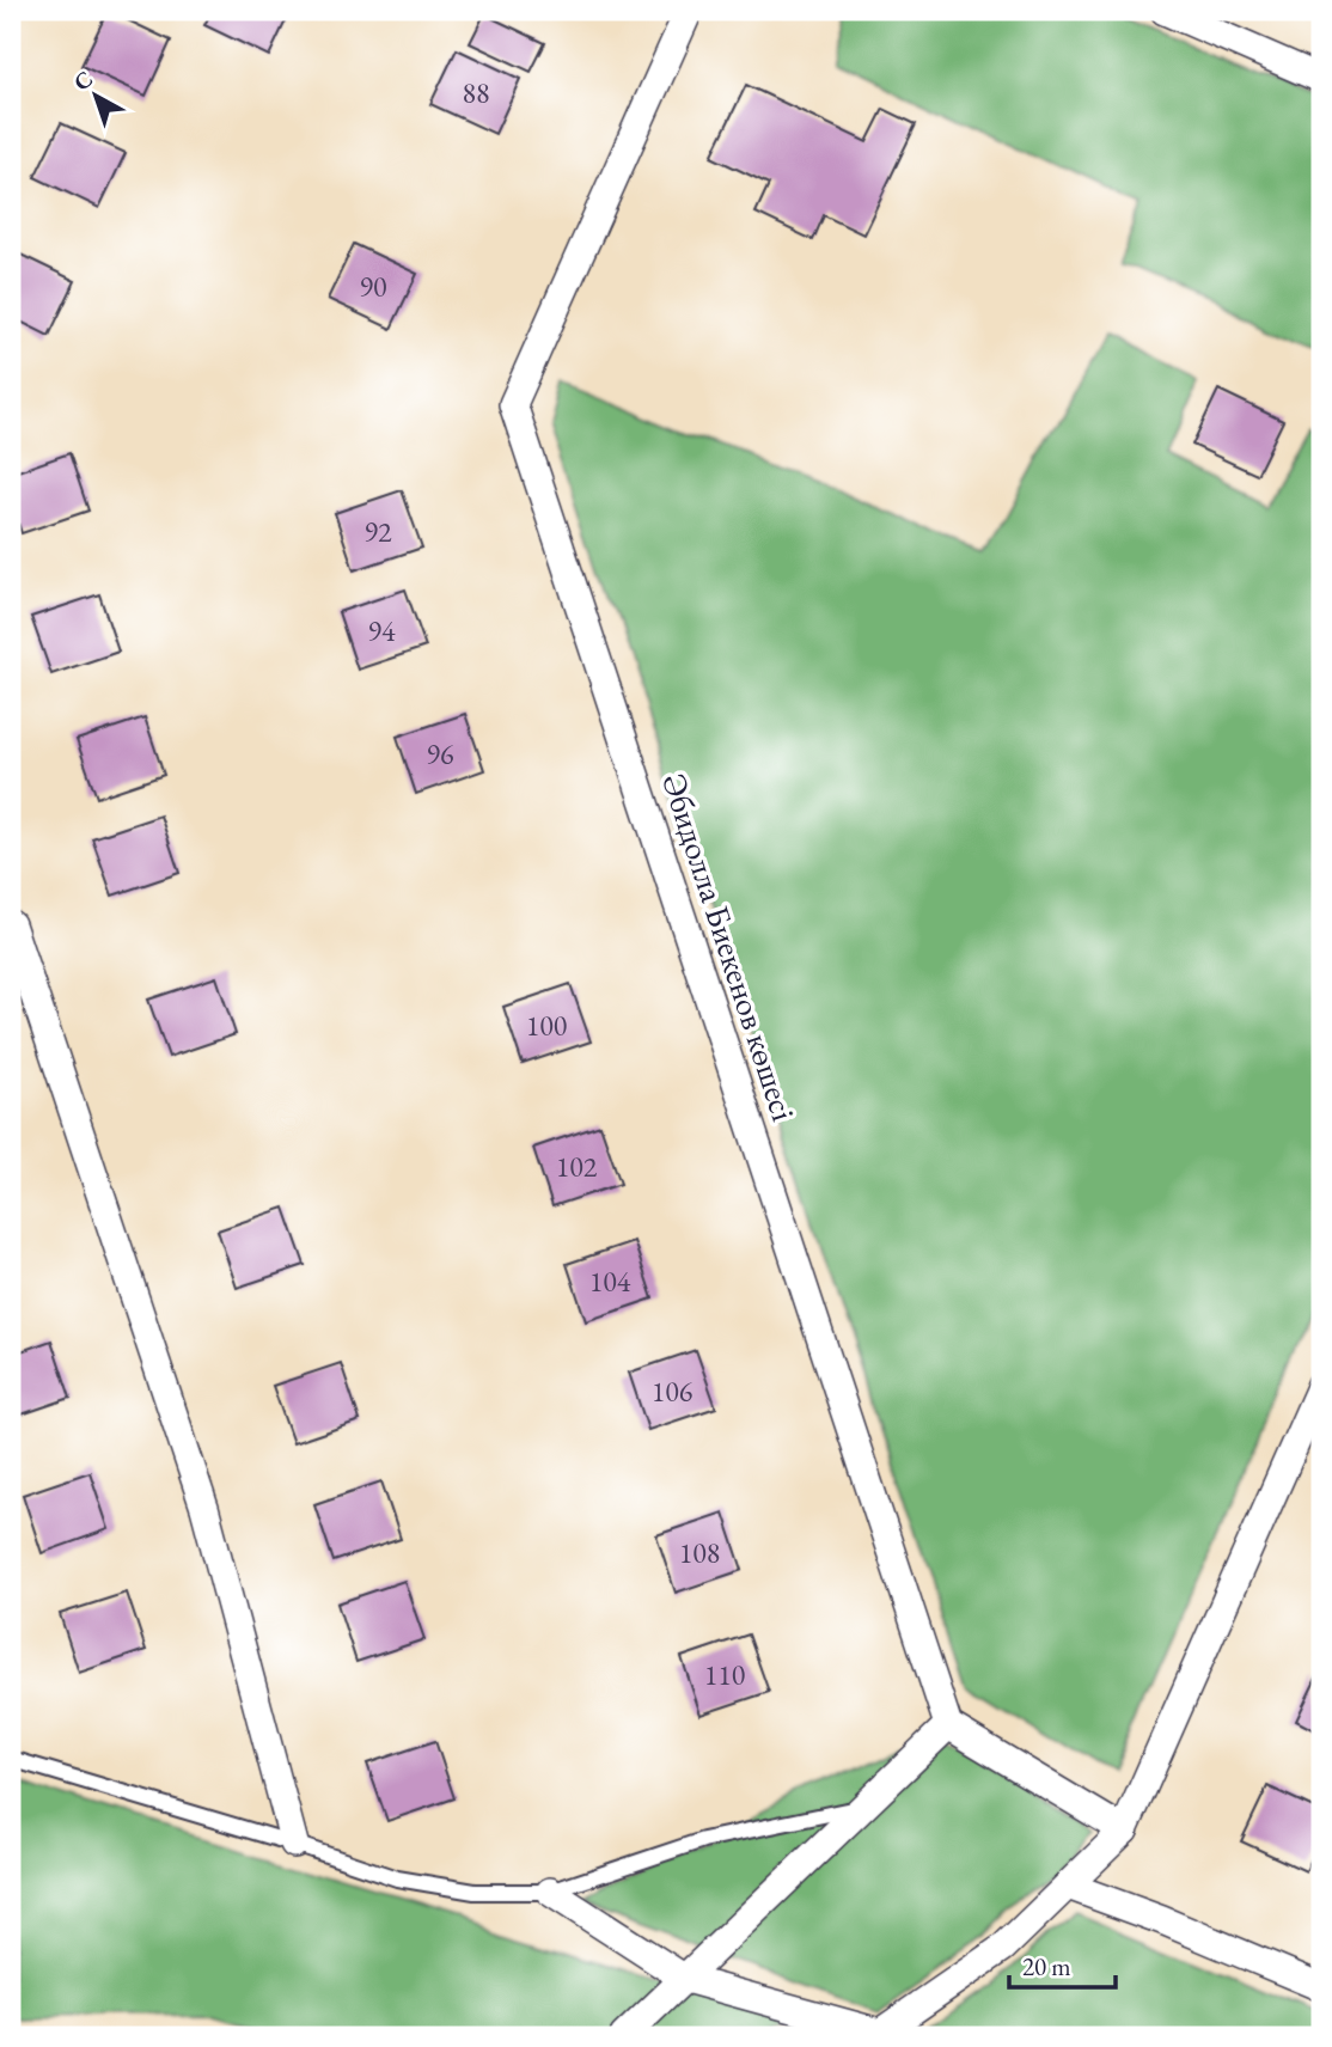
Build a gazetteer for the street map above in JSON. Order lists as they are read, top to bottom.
{
  "streets": {
    "street": ["Әбидолла Биекенов көшесі"]
  },
  "house_numbers": [
    "88",
    "90",
    "92",
    "94",
    "96",
    "100",
    "102",
    "104",
    "106",
    "108",
    "110"
  ],
  "scale_bar": "20 m",
  "north": "top left"
}
